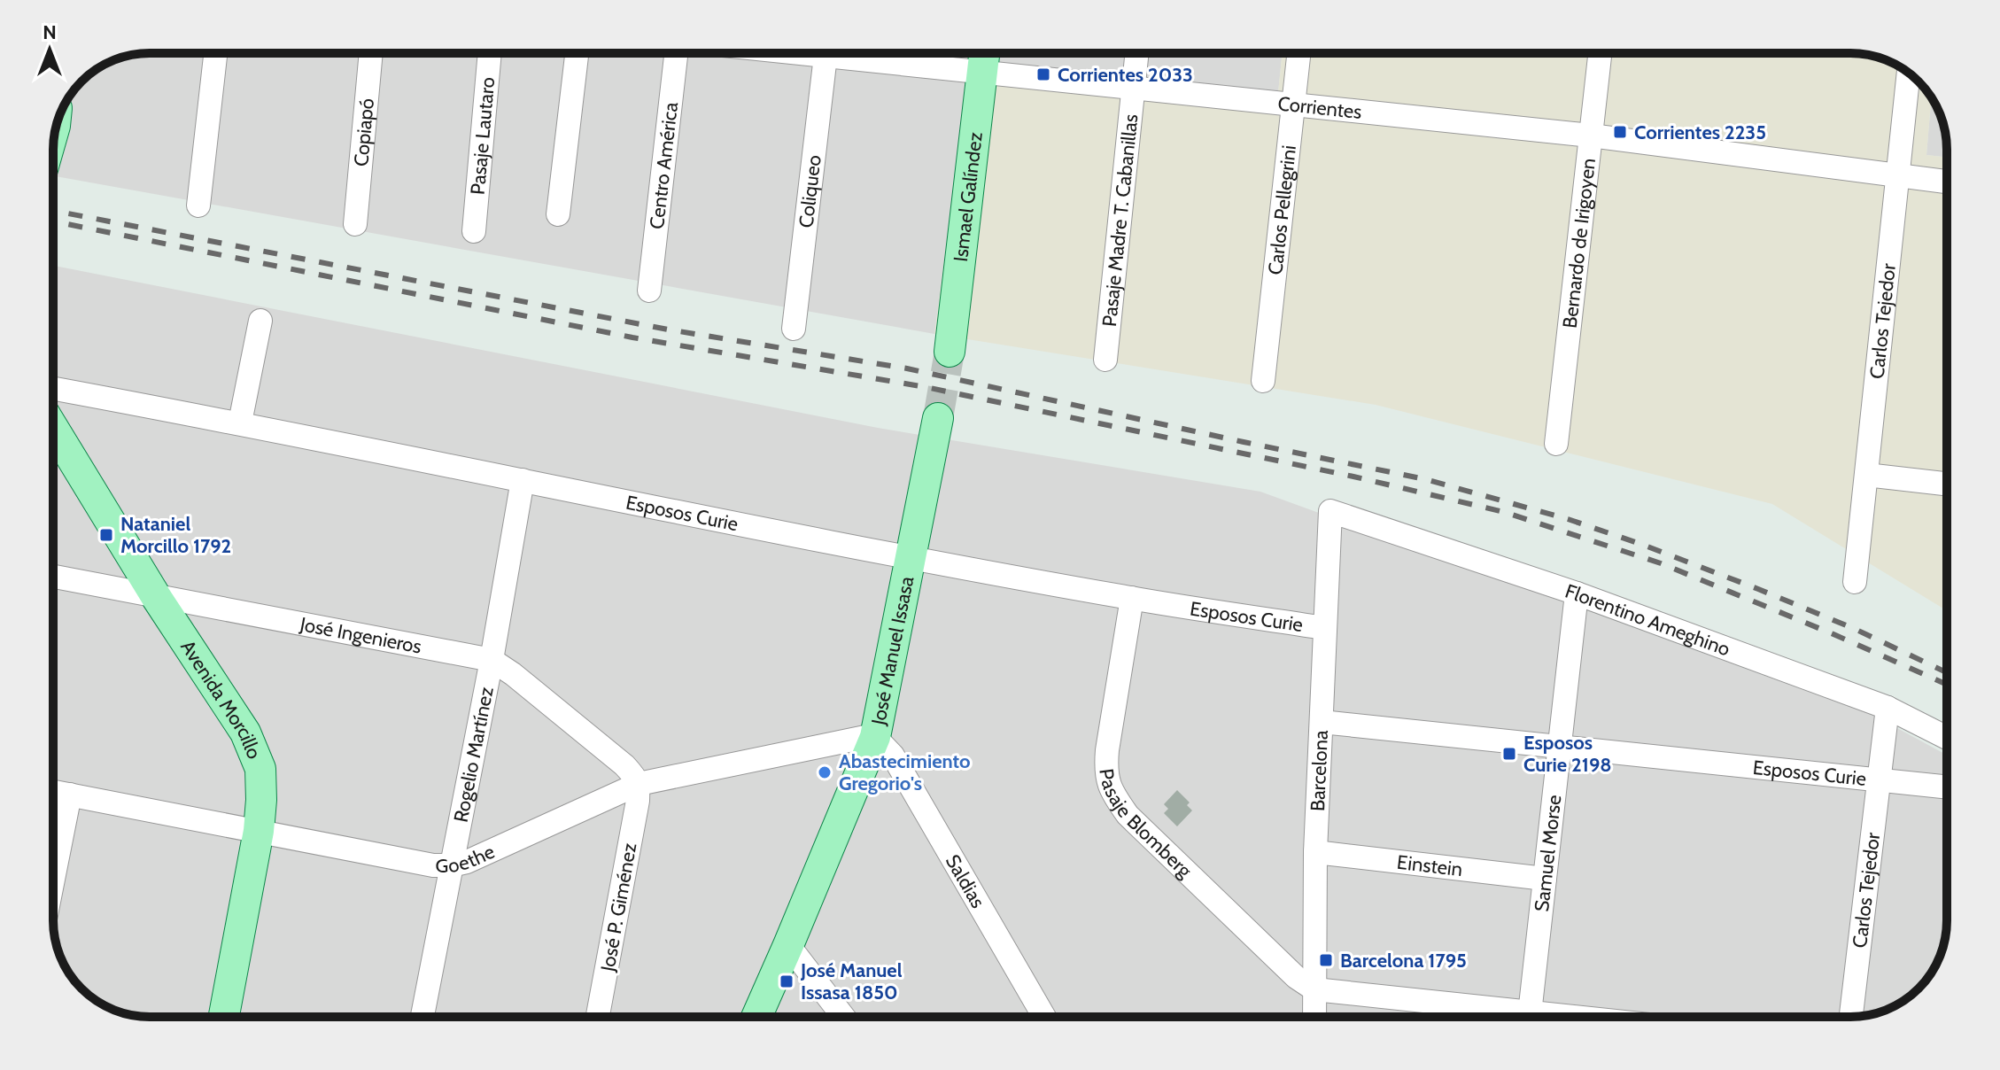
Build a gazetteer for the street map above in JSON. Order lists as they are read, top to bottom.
{
  "streets": {
    "main road": ["Ismael Galíndez", "José Manuel Issasa", "Avenida Morcillo"],
    "street": [
      "Corrientes",
      "Copiapó",
      "Pasaje Lautaro",
      "Centro América",
      "Coliqueo",
      "Carlos Pellegrini",
      "Pasaje Madre T. Cabanillas",
      "Bernardo de Irigoyen",
      "Carlos Tejedor",
      "Esposos Curie",
      "Florentino Ameghino",
      "José Ingenieros",
      "Rogelio Martínez",
      "Barcelona",
      "Pasaje Blomberg",
      "Samuel Morse",
      "Goethe",
      "Einstein",
      "Saldias",
      "José P. Giménez"
    ]
  },
  "crossings": [
    ["Corrientes", "Coliqueo"],
    ["Corrientes", "Ismael Galíndez"],
    ["Corrientes", "Carlos Pellegrini"],
    ["Corrientes", "Pasaje Madre T. Cabanillas"],
    ["Corrientes", "Bernardo de Irigoyen"],
    ["Corrientes", "Carlos Tejedor"],
    ["Carlos Tejedor", "Esposos Curie"],
    ["Carlos Tejedor", "Florentino Ameghino"],
    ["Esposos Curie", "José Manuel Issasa"],
    ["Esposos Curie", "Rogelio Martínez"],
    ["Esposos Curie", "Barcelona"],
    ["Esposos Curie", "Pasaje Blomberg"],
    ["Esposos Curie", "Samuel Morse"],
    ["Florentino Ameghino", "Barcelona"],
    ["Florentino Ameghino", "Samuel Morse"],
    ["José Ingenieros", "Avenida Morcillo"],
    ["José Ingenieros", "Rogelio Martínez"],
    ["José Ingenieros", "Goethe"],
    ["José Ingenieros", "José P. Giménez"],
    ["José Manuel Issasa", "Goethe"],
    ["José Manuel Issasa", "Saldias"],
    ["Avenida Morcillo", "Goethe"],
    ["Rogelio Martínez", "Goethe"],
    ["Barcelona", "Pasaje Blomberg"],
    ["Barcelona", "Einstein"],
    ["Samuel Morse", "Einstein"],
    ["Goethe", "Saldias"],
    ["Goethe", "José P. Giménez"]
  ],
  "places": {
    "transit": [
      "Corrientes 2033",
      "Corrientes 2235",
      "Nataniel Morcillo 1792",
      "Esposos Curie 2198",
      "Barcelona 1795",
      "José Manuel Issasa 1850"
    ],
    "other": ["Abastecimiento Gregorio's"]
  },
  "north": "top"
}
